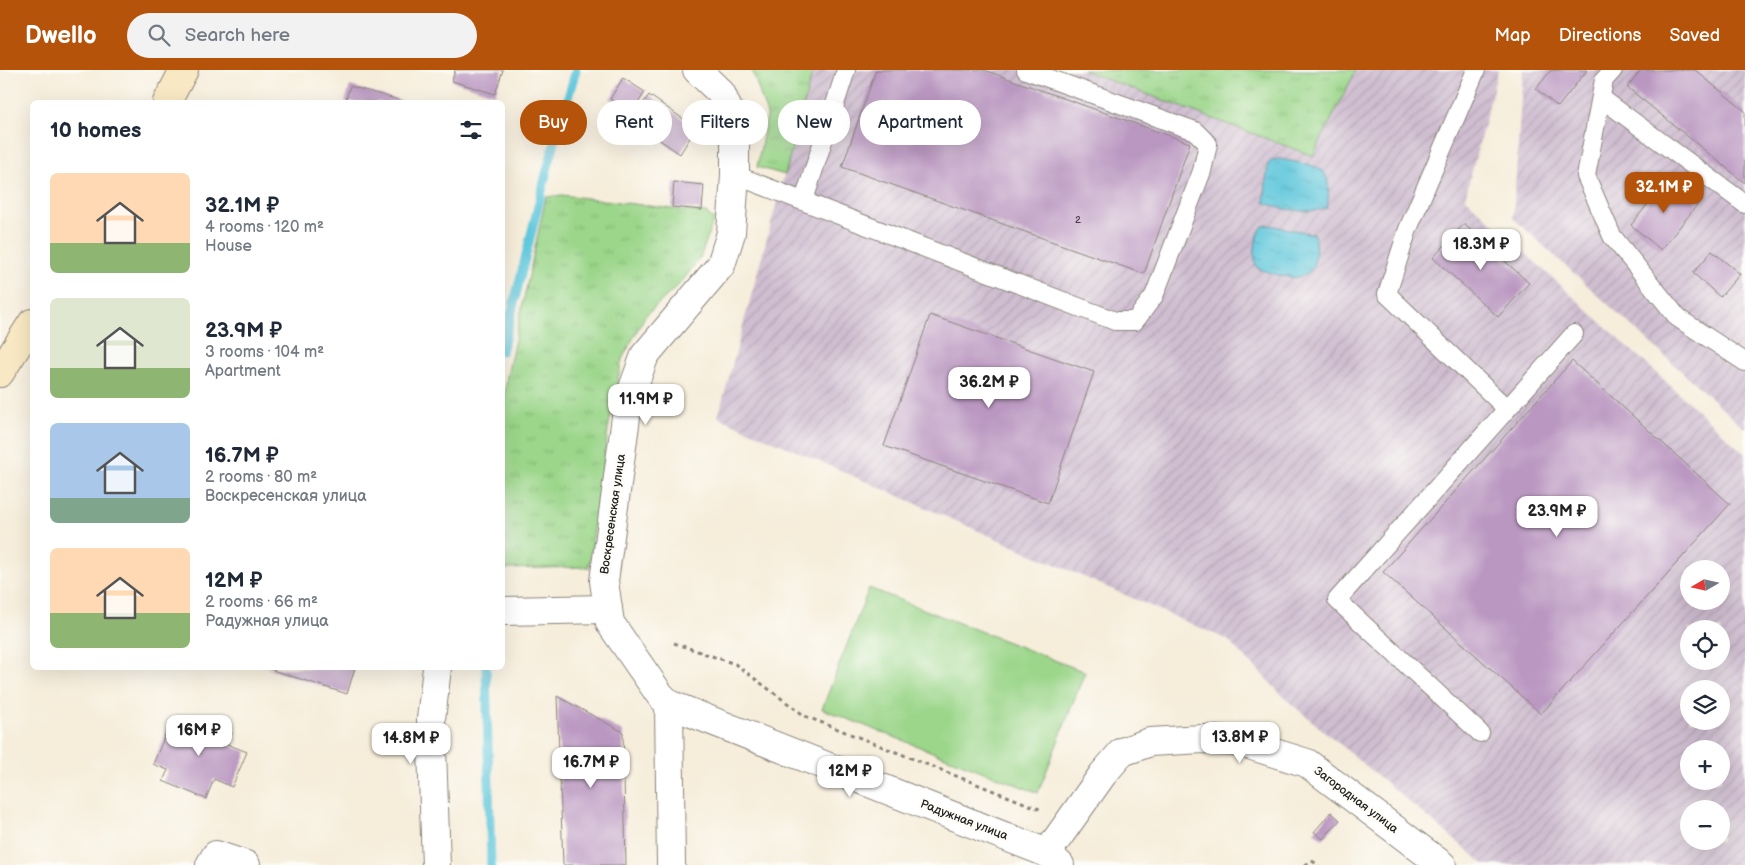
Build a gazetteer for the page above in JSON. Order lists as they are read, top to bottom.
{
  "streets": {
    "street": ["Воскресенская улица", "Загородная улица", "Радужная улица"]
  },
  "crossings": [
    ["Воскресенская улица", "Радужная улица"],
    ["Загородная улица", "Радужная улица"]
  ],
  "house_numbers": ["2"],
  "north": "left",
  "page": {
    "header": "Dwello",
    "search": "Search here",
    "nav": ["Map", "Directions", "Saved"],
    "chip": [
      "Buy",
      "Rent",
      "Filters",
      "New",
      "Apartment"
    ],
    "heading": "10 homes",
    "list": [
      {
        "name": "32.1M ₽",
        "note": "4 rooms · 120 m² · House"
      },
      {
        "name": "23.9M ₽",
        "note": "3 rooms · 104 m² · Apartment"
      },
      {
        "name": "16.7M ₽",
        "note": "2 rooms · 80 m² · Воскресенская улица"
      },
      {
        "name": "12M ₽",
        "note": "2 rooms · 66 m² · Радужная улица"
      }
    ],
    "price": [
      "32.1M ₽",
      "18.3M ₽",
      "36.2M ₽",
      "11.9M ₽",
      "23.9M ₽",
      "16M ₽",
      "13.8M ₽",
      "14.8M ₽",
      "16.7M ₽",
      "12M ₽"
    ],
    "map_buttons": ["+", "−"]
  }
}
